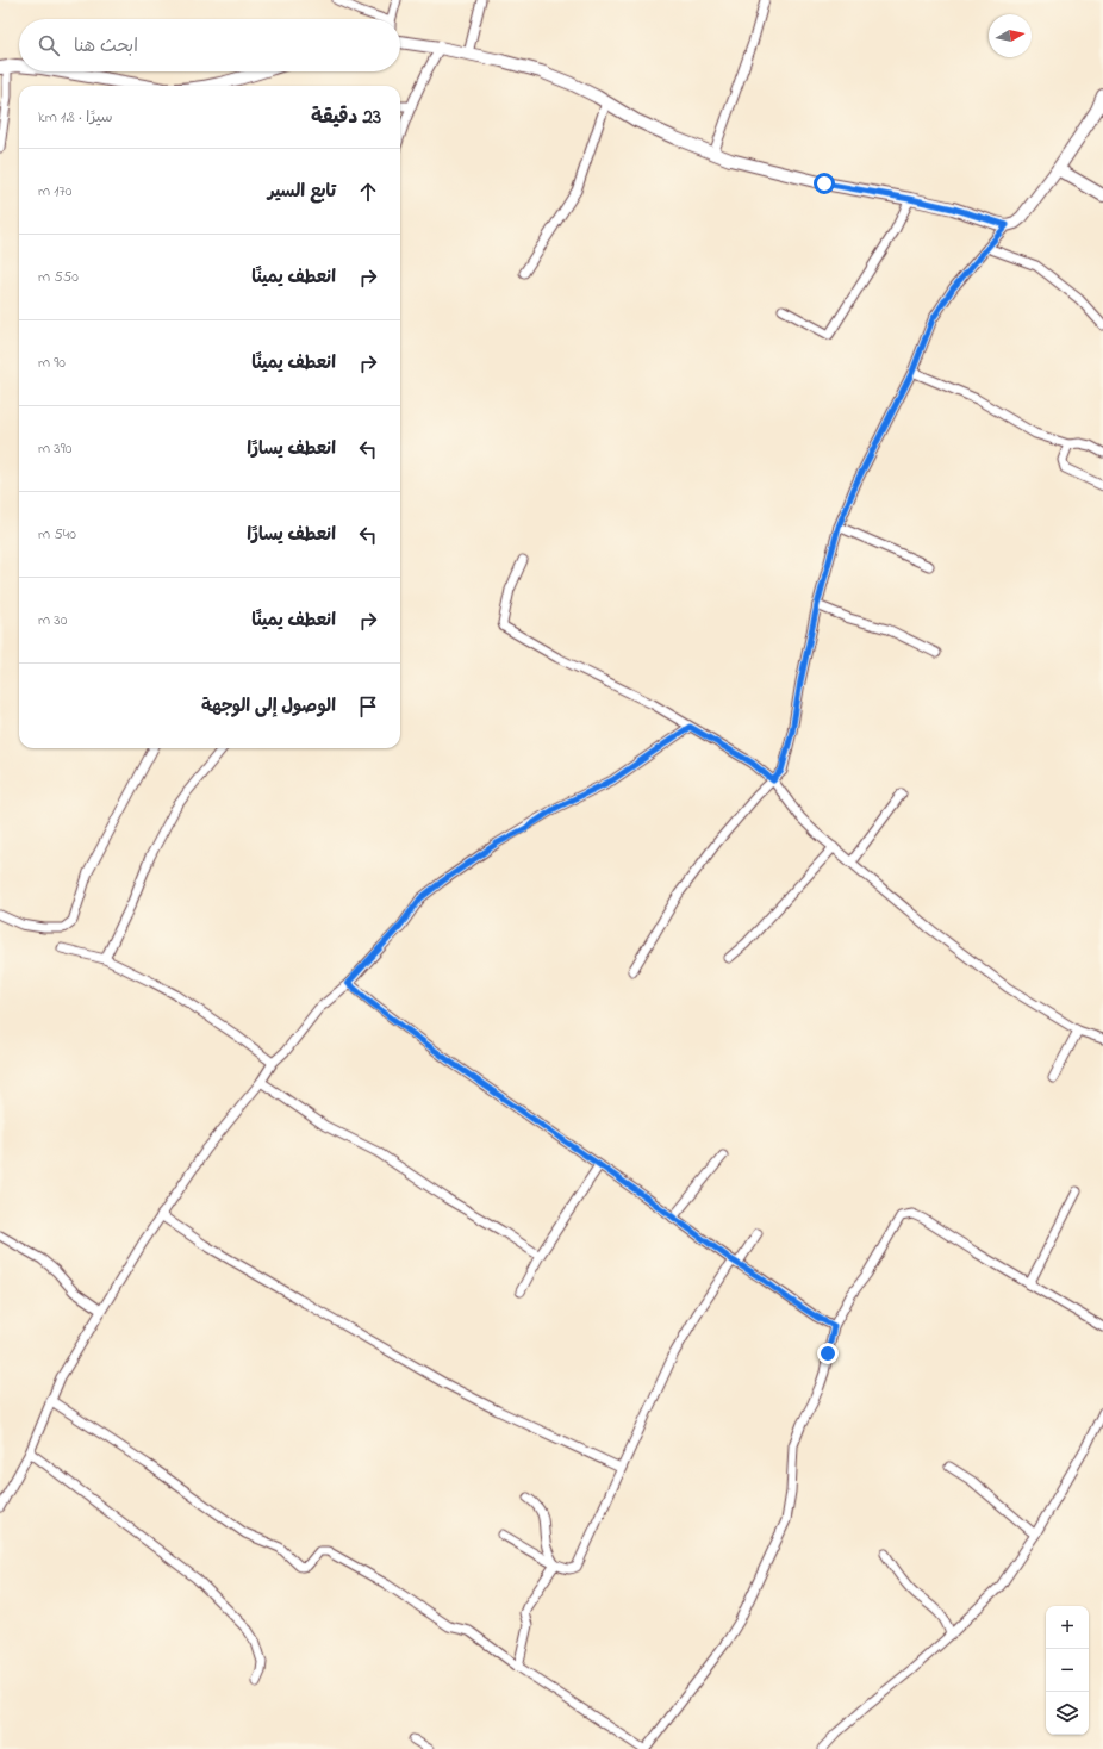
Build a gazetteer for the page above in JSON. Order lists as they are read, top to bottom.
{
  "north": "right",
  "page": {
    "search": "ابحث هنا",
    "heading": ["23 دقيقة", "سيرًا · 1.8 km"],
    "list": [
      ["تابع السير", "170 m"],
      ["انعطف يمينًا", "550 m"],
      ["انعطف يمينًا", "90 m"],
      ["انعطف يسارًا", "390 m"],
      ["انعطف يسارًا", "540 m"],
      ["انعطف يمينًا", "30 m"],
      "الوصول إلى الوجهة"
    ],
    "map_buttons": ["+", "−"]
  }
}
